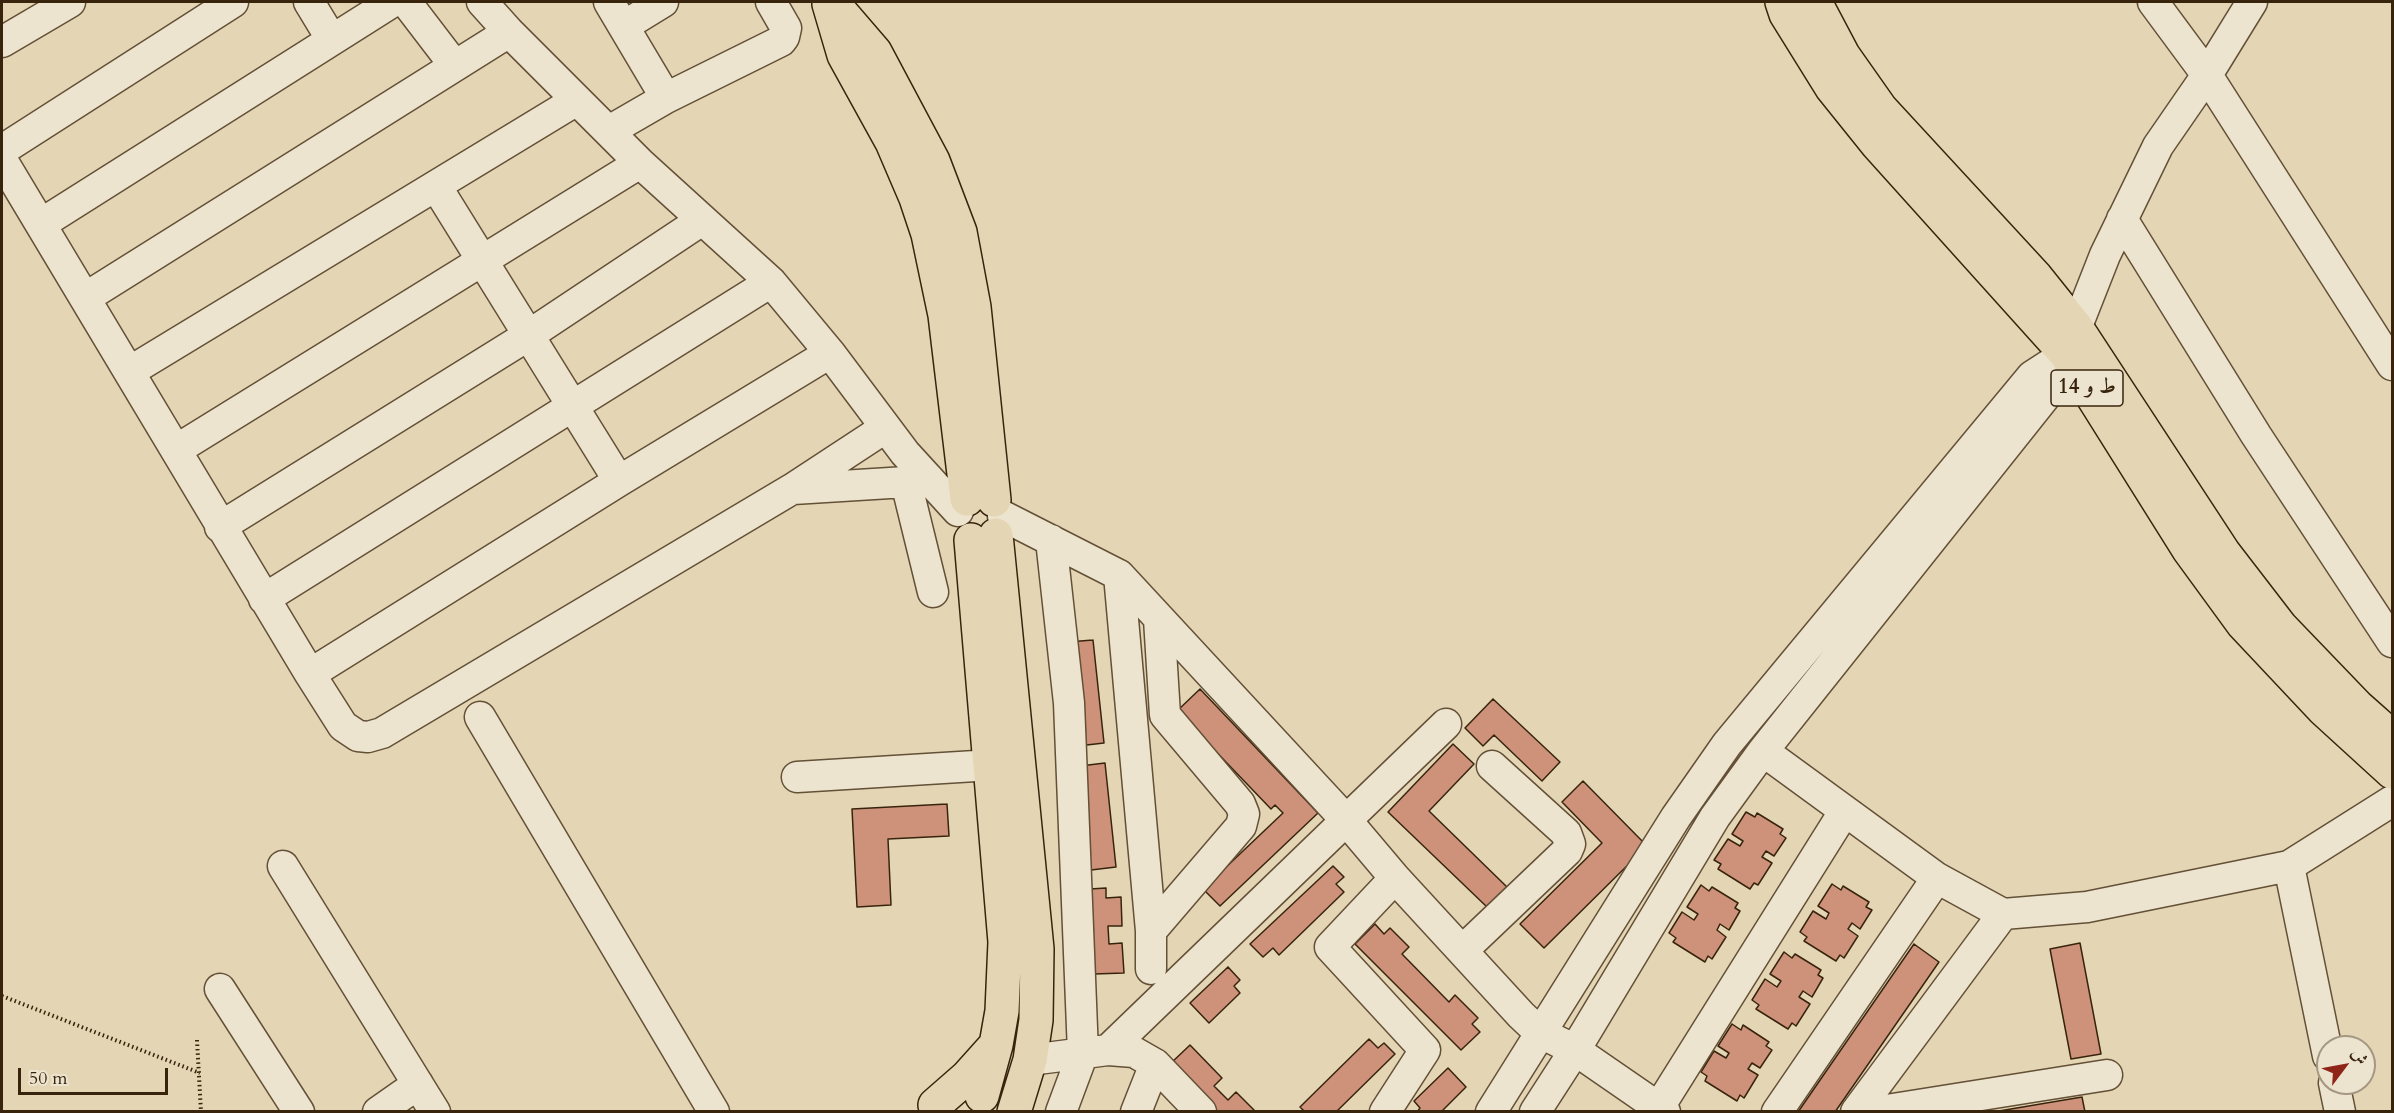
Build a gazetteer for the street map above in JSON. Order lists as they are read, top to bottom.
{
  "streets": {
    "main road": ["ط و 14"]
  },
  "scale_bar": "50 m",
  "north": "top right"
}
